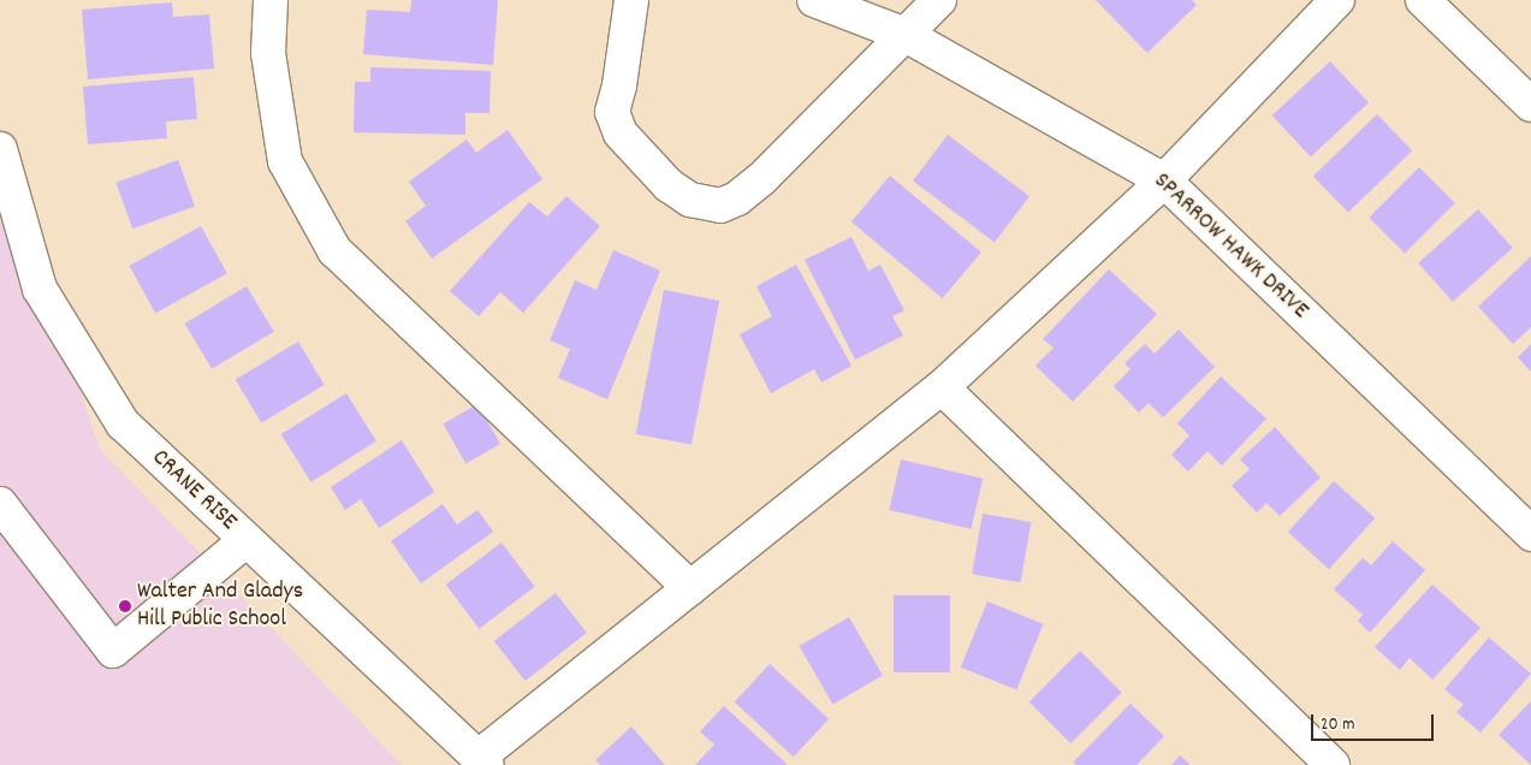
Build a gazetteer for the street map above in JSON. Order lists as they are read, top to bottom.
{
  "streets": {
    "street": ["SPARROW HAWK DRIVE", "CRANE RISE"]
  },
  "places": ["Walter And Gladys Hill Public School"],
  "scale_bar": "20 m"
}
